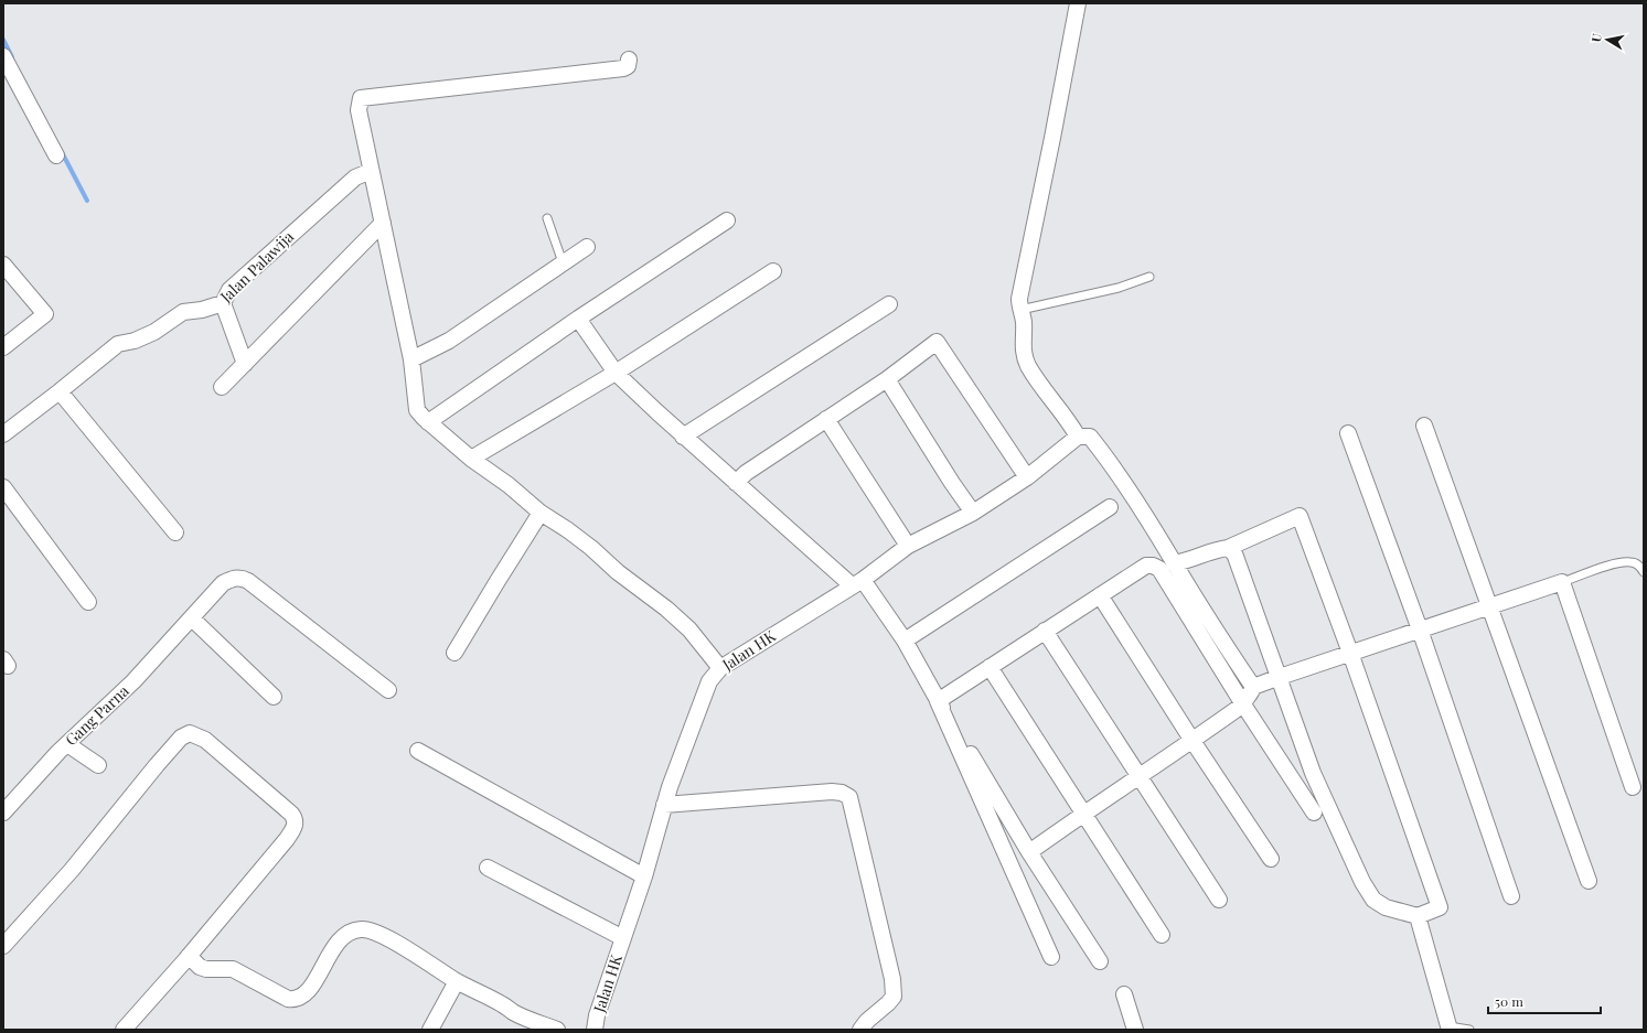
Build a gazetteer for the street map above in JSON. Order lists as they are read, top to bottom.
{
  "streets": {
    "street": ["Jalan Palawija", "Jalan HK", "Gang Parna"]
  },
  "scale_bar": "50 m",
  "north": "left"
}
